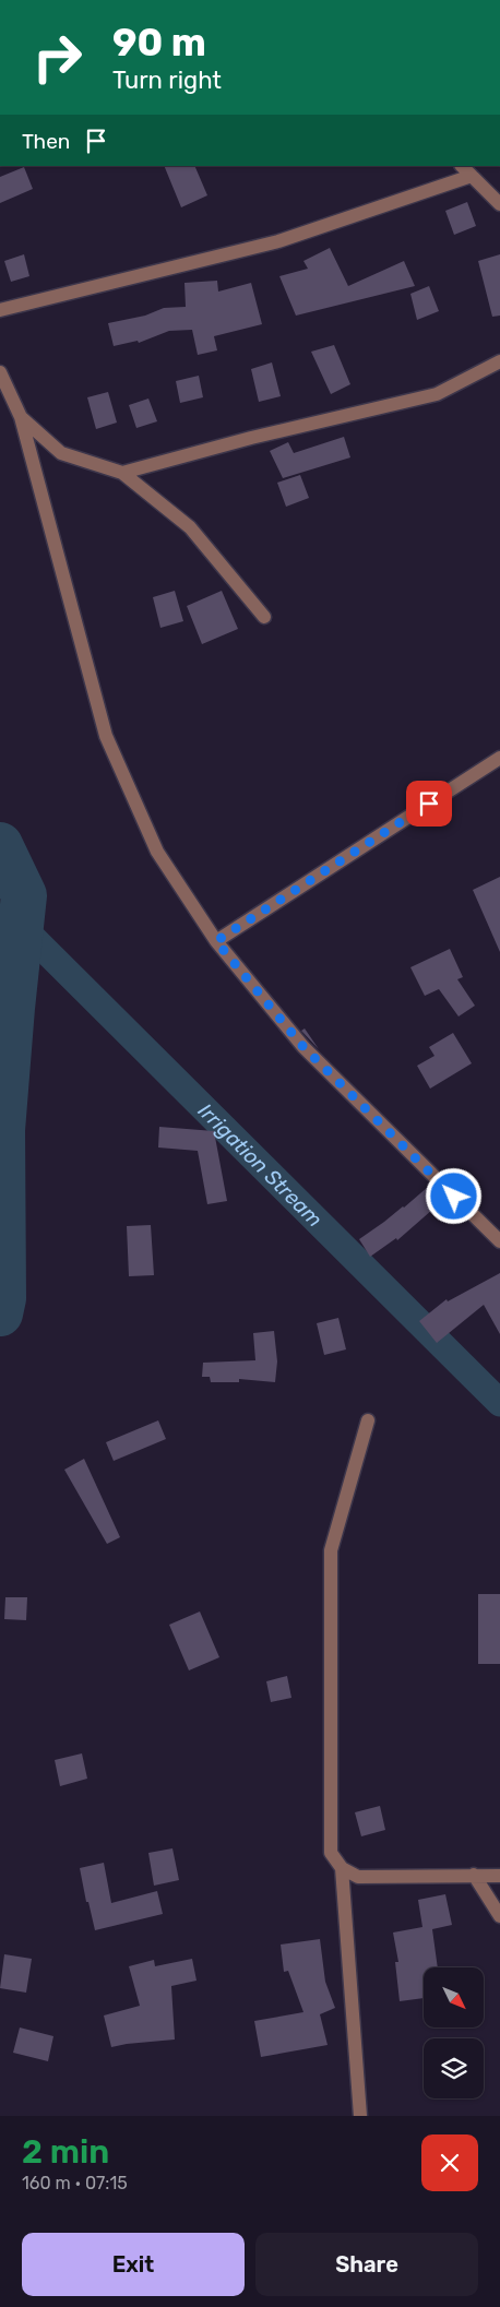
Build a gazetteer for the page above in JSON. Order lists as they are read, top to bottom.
{
  "water": ["Irrigation Stream"],
  "north": "bottom right",
  "page": {
    "turn": ["90 m", "Turn right"],
    "then": "Then",
    "heading": ["2 min", "160 m · 07:15"],
    "buttons": ["Exit", "Share"]
  }
}
